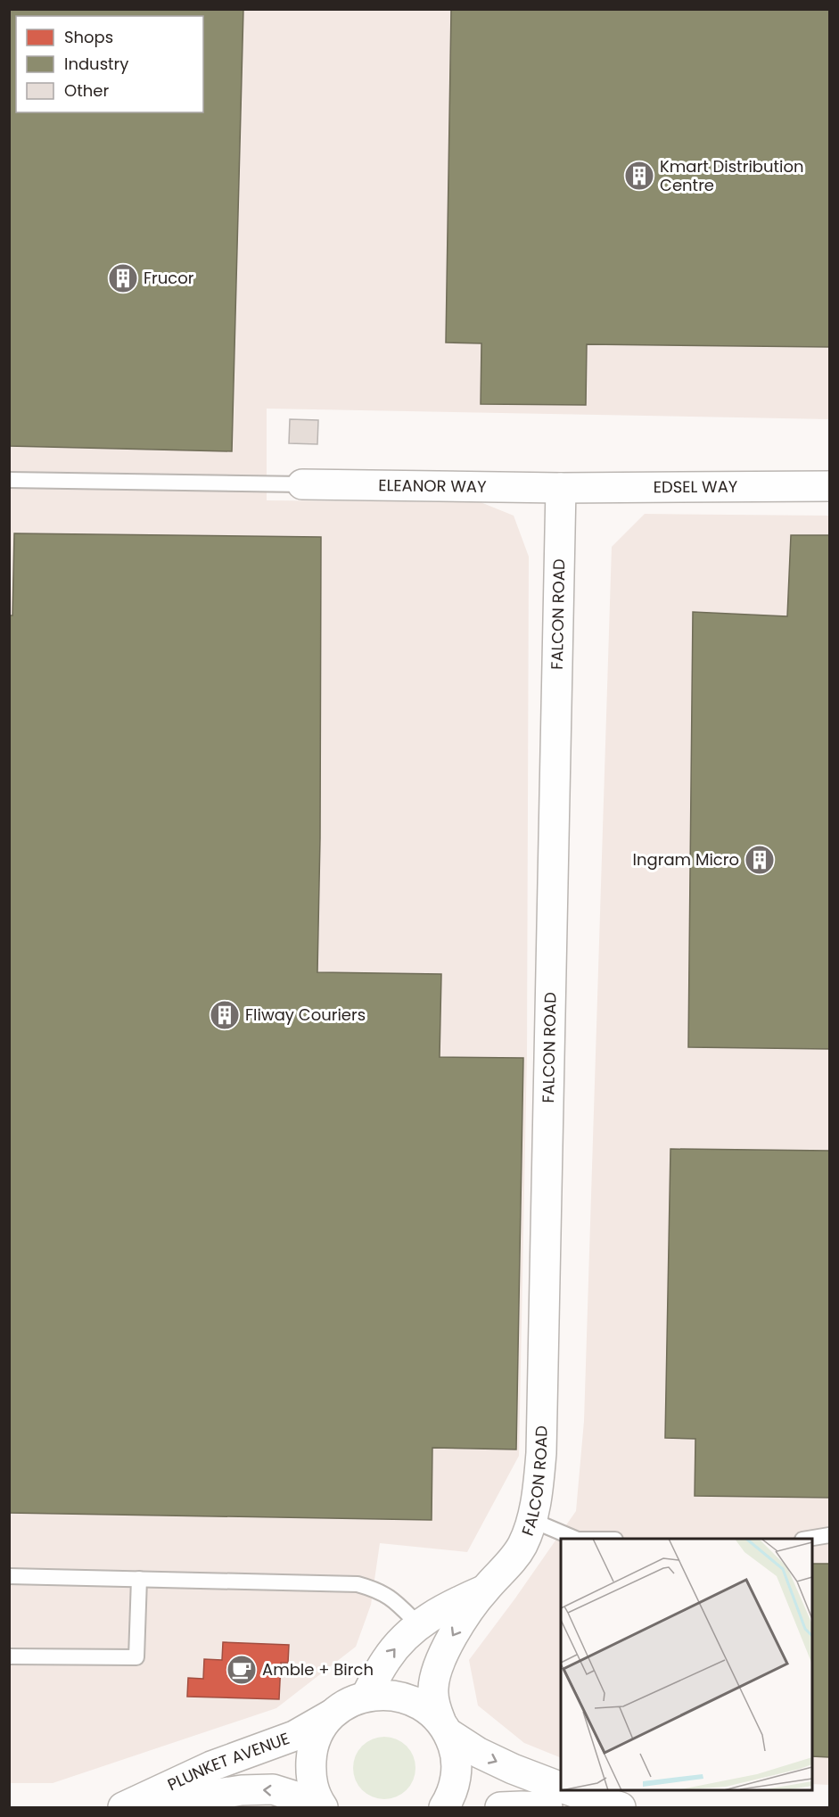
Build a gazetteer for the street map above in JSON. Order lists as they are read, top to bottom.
{
  "streets": {
    "street": [
      "ELEANOR WAY",
      "EDSEL WAY",
      "FALCON ROAD",
      "PLUNKET AVENUE"
    ]
  },
  "crossings": [
    ["ELEANOR WAY", "EDSEL WAY"],
    ["ELEANOR WAY", "FALCON ROAD"],
    ["EDSEL WAY", "FALCON ROAD"],
    ["FALCON ROAD", "PLUNKET AVENUE"]
  ],
  "places": {
    "building": [
      "Kmart Distribution Centre",
      "Frucor",
      "Ingram Micro",
      "Fliway Couriers"
    ],
    "cafe": ["Amble + Birch"]
  },
  "legend": ["Shops", "Industry", "Other"]
}
